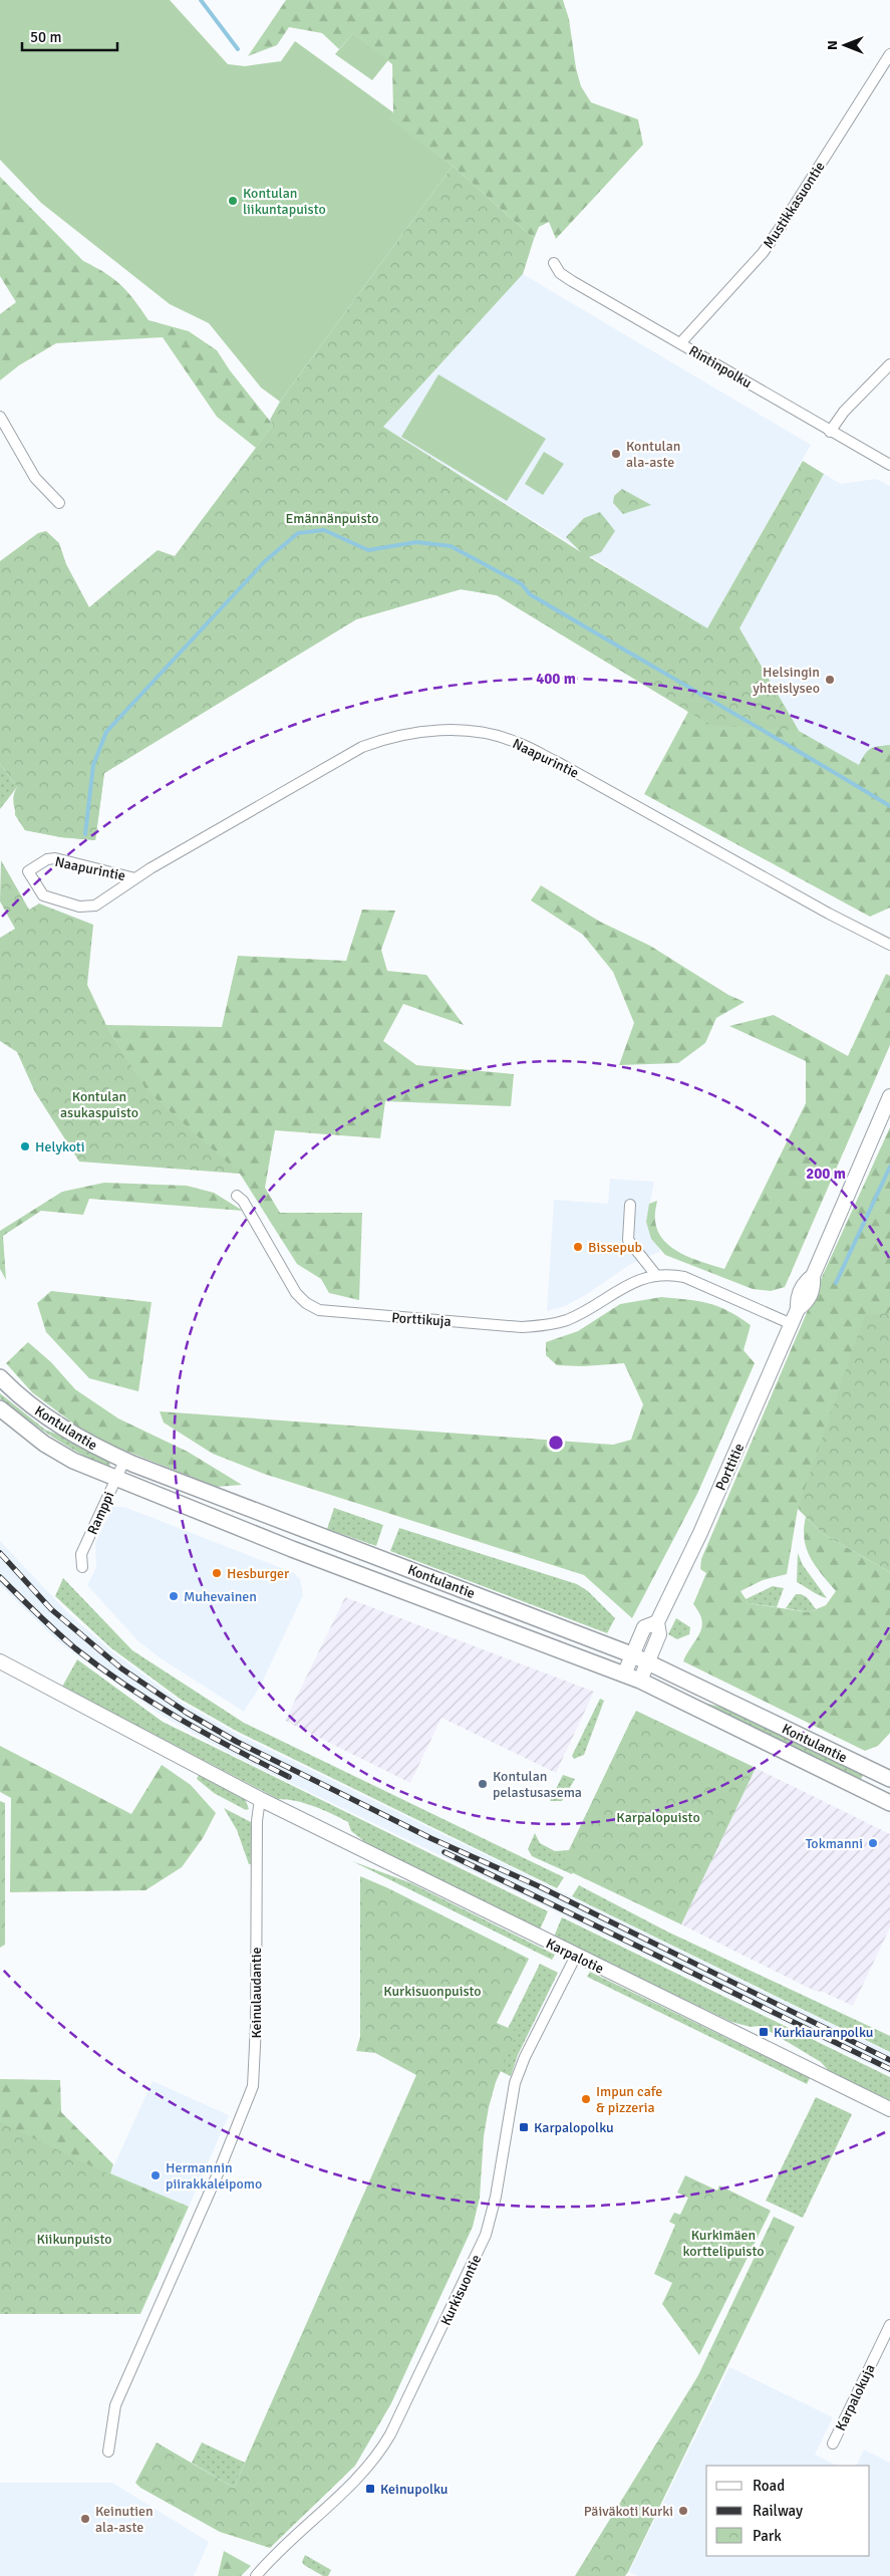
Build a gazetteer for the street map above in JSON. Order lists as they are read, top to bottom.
{
  "streets": {
    "main road": ["Kontulantie"],
    "street": [
      "Mustikkasuontie",
      "Rintinpolku",
      "Naapurintie",
      "Porttikuja",
      "Porttitie",
      "Ramppi",
      "Karpalotie",
      "Keinulaudantie",
      "Kurkisuontie",
      "Karpalokuja"
    ]
  },
  "crossings": [
    ["Mustikkasuontie", "Rintinpolku"],
    ["Porttikuja", "Porttitie"],
    ["Kontulantie", "Porttitie"],
    ["Kontulantie", "Ramppi"],
    ["Karpalotie", "Keinulaudantie"],
    ["Karpalotie", "Kurkisuontie"]
  ],
  "parks": [
    "Emännänpuisto",
    "Kontulan asukaspuisto",
    "Karpalopuisto",
    "Kurkisuonpuisto",
    "Kurkimäen korttelipuisto",
    "Kiikunpuisto"
  ],
  "places": {
    "other": [
      "Kontulan liikuntapuisto",
      "Kontulan ala-aste",
      "Helsingin yhteislyseo",
      "Helykoti",
      "Bissepub",
      "Hesburger",
      "Muhevainen",
      "Kontulan pelastusasema",
      "Tokmanni",
      "Impun cafe & pizzeria",
      "Hermannin piirakkaleipomo",
      "Päiväkoti Kurki",
      "Keinutien ala-aste"
    ],
    "transit": ["Kurkiauranpolku", "Karpalopolku", "Keinupolku"]
  },
  "legend": ["Road", "Railway", "Park"],
  "scale_bar": "50 m",
  "north": "left",
  "rings": ["400 m", "200 m"]
}
